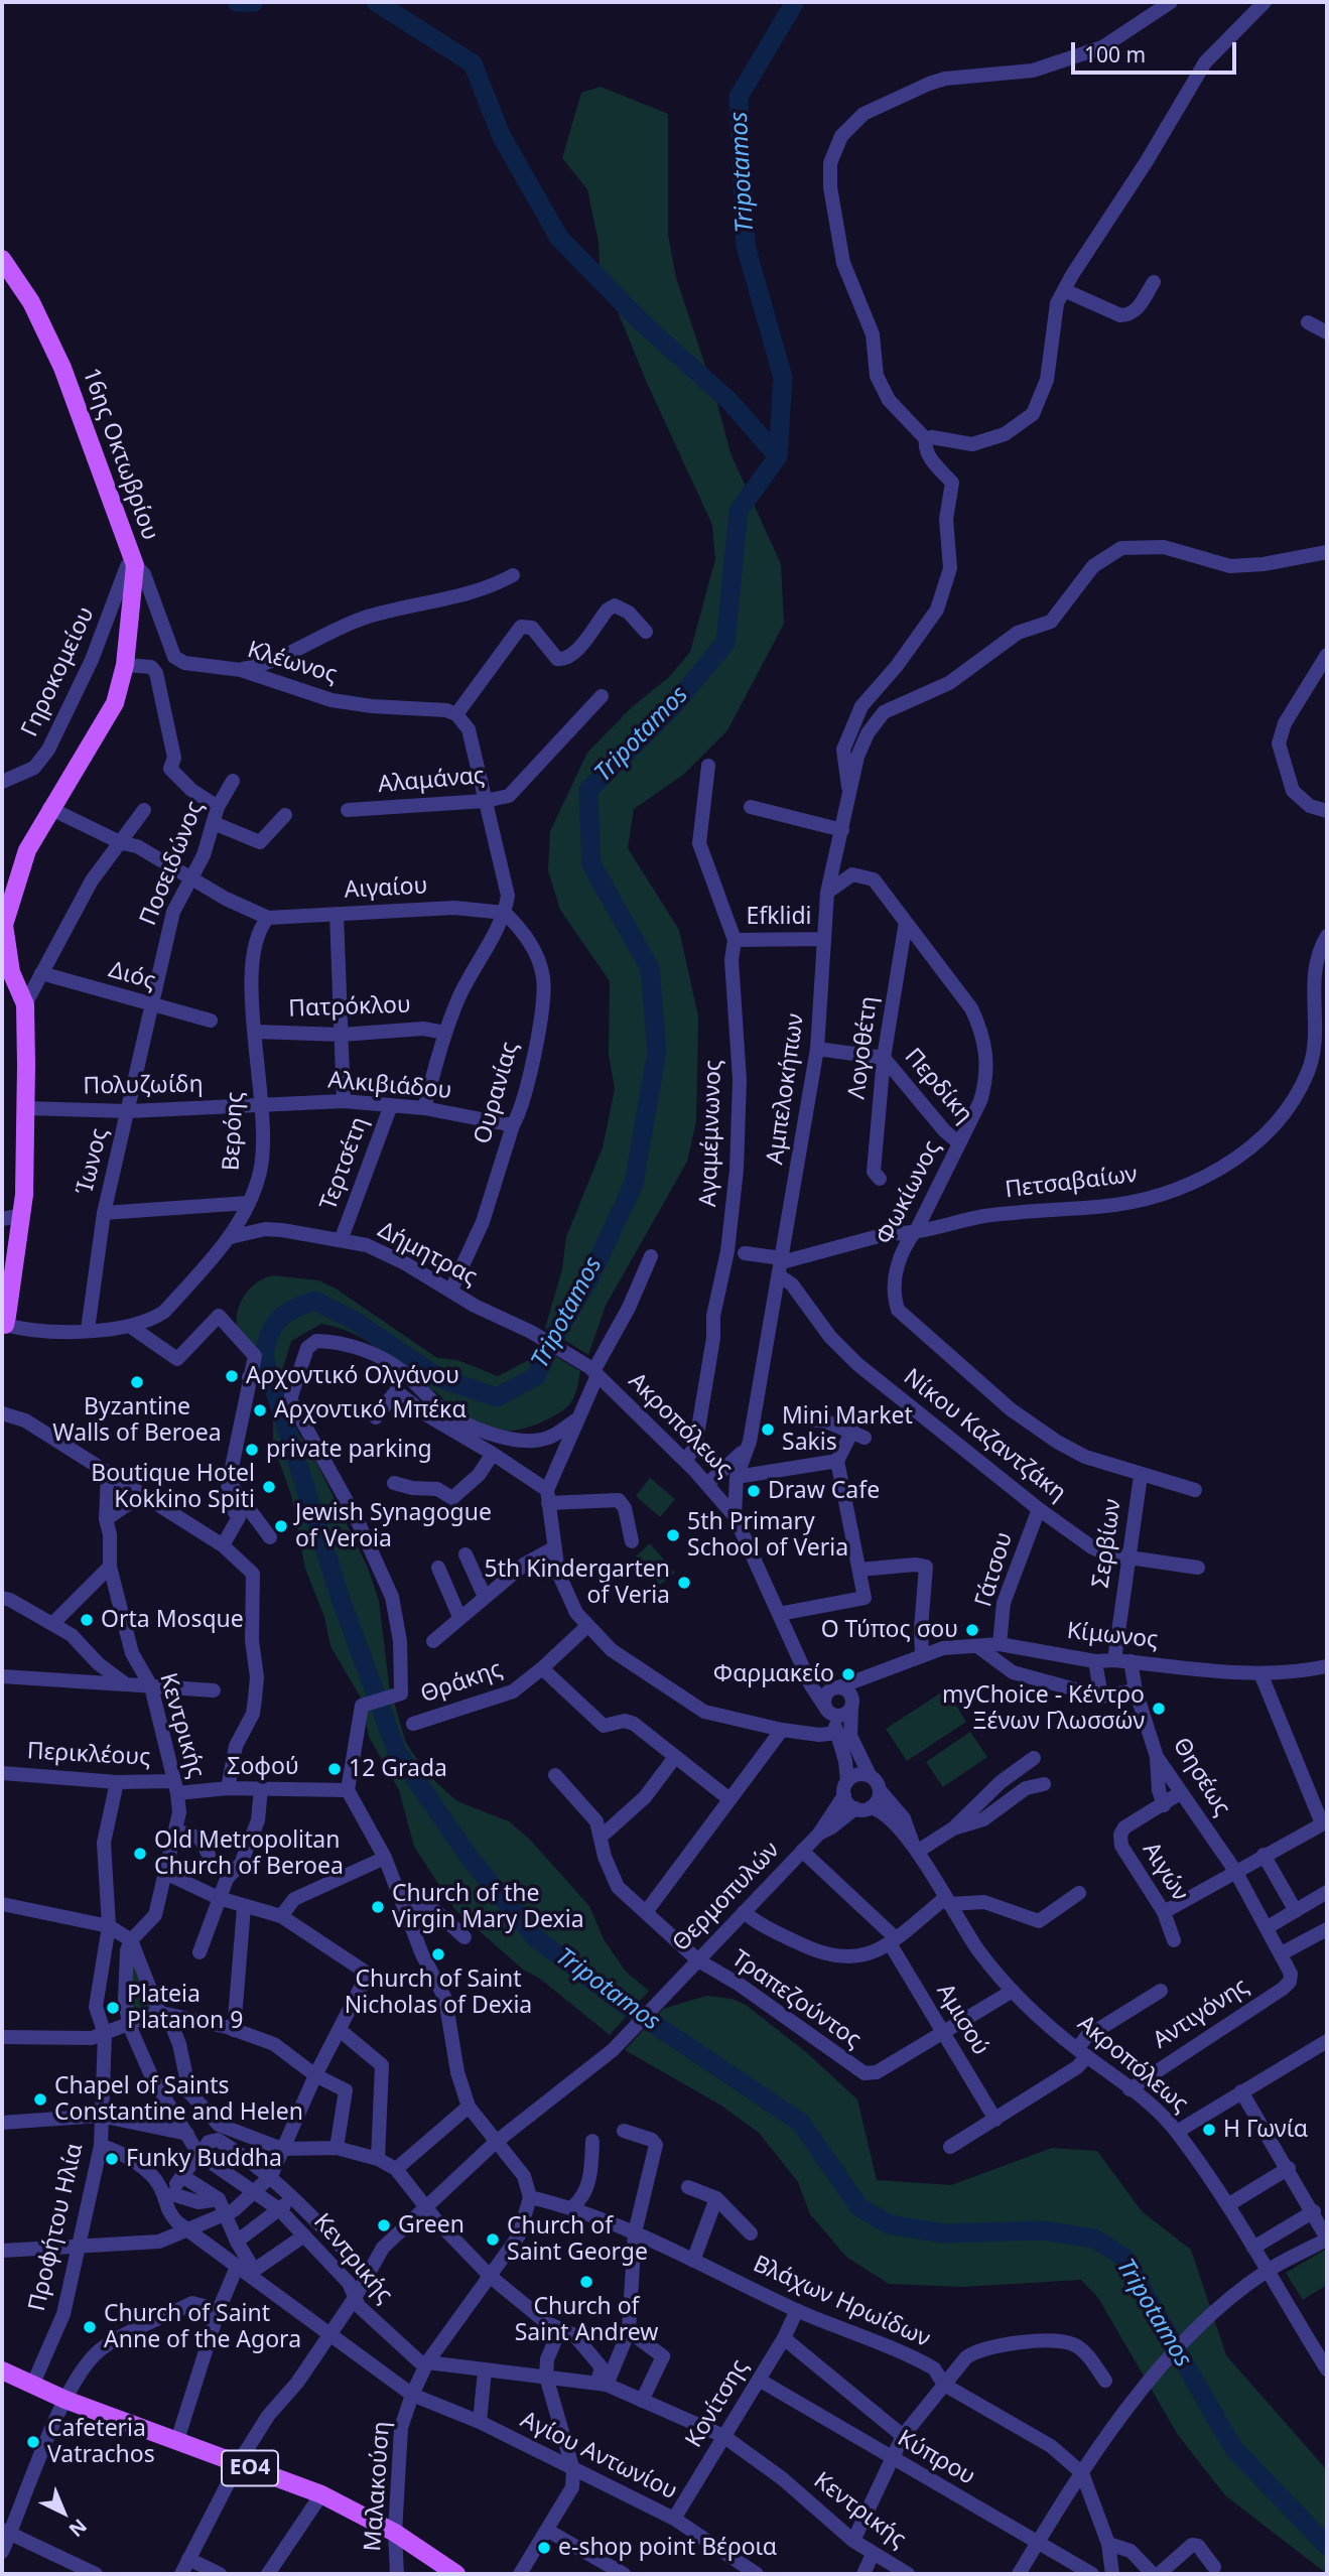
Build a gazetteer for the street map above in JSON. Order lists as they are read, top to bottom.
{
  "streets": {
    "main road": ["16ης Οκτωβρίου", "ΕΟ4"],
    "street": [
      "Κλέωνος",
      "Γηροκομείου",
      "Αλαμάνας",
      "Ποσειδώνος",
      "Αιγαίου",
      "Efklidi",
      "Διός",
      "Πατρόκλου",
      "Λογοθέτη",
      "Πολυζωίδη",
      "Αλκιβιάδου",
      "Περδίκη",
      "Αμπελοκήπων",
      "Ουρανίας",
      "Βερόης",
      "Αγαμέμνωνος",
      "Ίωνος",
      "Τερτσέτη",
      "Πετσαβαίων",
      "Φωκίωνος",
      "Δήμητρας",
      "Ακροπόλεως",
      "Νίκου Καζαντζάκη",
      "Σερβίων",
      "Γάτσου",
      "Κίμωνος",
      "Θράκης",
      "Κεντρικής",
      "Περικλέους",
      "Σοφού",
      "Θησέως",
      "Αιγών",
      "Θερμοπυλών",
      "Τραπεζούντος",
      "Αντιγόνης",
      "Αμισού",
      "Προφήτου Ηλία",
      "Βλάχων Ηρωίδων",
      "Κονίτσης",
      "Αγίου Αντωνίου",
      "Κύπρου",
      "Μαλακούση"
    ]
  },
  "crossings": [
    ["16ης Οκτωβρίου", "Κλέωνος"],
    ["16ης Οκτωβρίου", "Γηροκομείου"],
    ["16ης Οκτωβρίου", "Πολυζωίδη"],
    ["16ης Οκτωβρίου", "Βερόης"],
    ["Κλέωνος", "Γηροκομείου"],
    ["Ποσειδώνος", "Διός"],
    ["Ποσειδώνος", "Ίωνος"],
    ["Αιγαίου", "Ουρανίας"],
    ["Αιγαίου", "Βερόης"],
    ["Efklidi", "Αμπελοκήπων"],
    ["Efklidi", "Αγαμέμνωνος"],
    ["Διός", "Ίωνος"],
    ["Πατρόκλου", "Βερόης"],
    ["Λογοθέτη", "Περδίκη"],
    ["Λογοθέτη", "Φωκίωνος"],
    ["Πολυζωίδη", "Αλκιβιάδου"],
    ["Πολυζωίδη", "Βερόης"],
    ["Πολυζωίδη", "Ίωνος"],
    ["Αλκιβιάδου", "Ουρανίας"],
    ["Αλκιβιάδου", "Βερόης"],
    ["Αλκιβιάδου", "Τερτσέτη"],
    ["Περδίκη", "Φωκίωνος"],
    ["Αμπελοκήπων", "Πετσαβαίων"],
    ["Αμπελοκήπων", "Φωκίωνος"],
    ["Αμπελοκήπων", "Ακροπόλεως"],
    ["Αμπελοκήπων", "Νίκου Καζαντζάκη"],
    ["Ουρανίας", "Δήμητρας"],
    ["Βερόης", "Ίωνος"],
    ["Βερόης", "Δήμητρας"],
    ["Αγαμέμνωνος", "Ακροπόλεως"],
    ["Τερτσέτη", "Δήμητρας"],
    ["Πετσαβαίων", "Φωκίωνος"],
    ["Πετσαβαίων", "Νίκου Καζαντζάκη"],
    ["Φωκίωνος", "Σερβίων"],
    ["Δήμητρας", "Ακροπόλεως"],
    ["Ακροπόλεως", "Κίμωνος"],
    ["Ακροπόλεως", "Θερμοπυλών"],
    ["Ακροπόλεως", "Τραπεζούντος"],
    ["Ακροπόλεως", "Αντιγόνης"],
    ["Νίκου Καζαντζάκη", "Σερβίων"],
    ["Νίκου Καζαντζάκη", "Γάτσου"],
    ["Σερβίων", "Κίμωνος"],
    ["Γάτσου", "Κίμωνος"],
    ["Κίμωνος", "Θησέως"],
    ["Κεντρικής", "Περικλέους"],
    ["Κεντρικής", "Σοφού"],
    ["Κεντρικής", "Κονίτσης"],
    ["Κεντρικής", "Μαλακούση"],
    ["Περικλέους", "Σοφού"],
    ["Περικλέους", "Προφήτου Ηλία"],
    ["Θησέως", "Αντιγόνης"],
    ["Θερμοπυλών", "Τραπεζούντος"],
    ["Θερμοπυλών", "Αμισού"],
    ["Τραπεζούντος", "Αμισού"],
    ["Προφήτου Ηλία", "Αγίου Αντωνίου"],
    ["Προφήτου Ηλία", "ΕΟ4"],
    ["Βλάχων Ηρωίδων", "Κονίτσης"],
    ["Βλάχων Ηρωίδων", "Μαλακούση"],
    ["Κονίτσης", "Αγίου Αντωνίου"],
    ["Κονίτσης", "Κύπρου"],
    ["Αγίου Αντωνίου", "Μαλακούση"],
    ["ΕΟ4", "Μαλακούση"]
  ],
  "water": ["Tripotamos"],
  "places": [
    "Αρχοντικό Ολγάνου",
    "Byzantine Walls of Beroea",
    "Αρχοντικό Μπέκα",
    "Mini Market Sakis",
    "private parking",
    "Boutique Hotel Kokkino Spiti",
    "Draw Cafe",
    "Jewish Synagogue of Veroia",
    "5th Primary School of Veria",
    "5th Kindergarten of Veria",
    "Orta Mosque",
    "Ο Τύπος σου",
    "Φαρμακείο",
    "myChoice - Κέντρο Ξένων Γλωσσών",
    "12 Grada",
    "Old Metropolitan Church of Beroea",
    "Church of the Virgin Mary Dexia",
    "Church of Saint Nicholas of Dexia",
    "Plateia Platanon 9",
    "Chapel of Saints Constantine and Helen",
    "Η Γωνία",
    "Funky Buddha",
    "Green",
    "Church of Saint George",
    "Church of Saint Andrew",
    "Church of Saint Anne of the Agora",
    "Cafeteria Vatrachos",
    "e-shop point Βέροια"
  ],
  "scale_bar": "100 m",
  "north": "bottom right"
}
